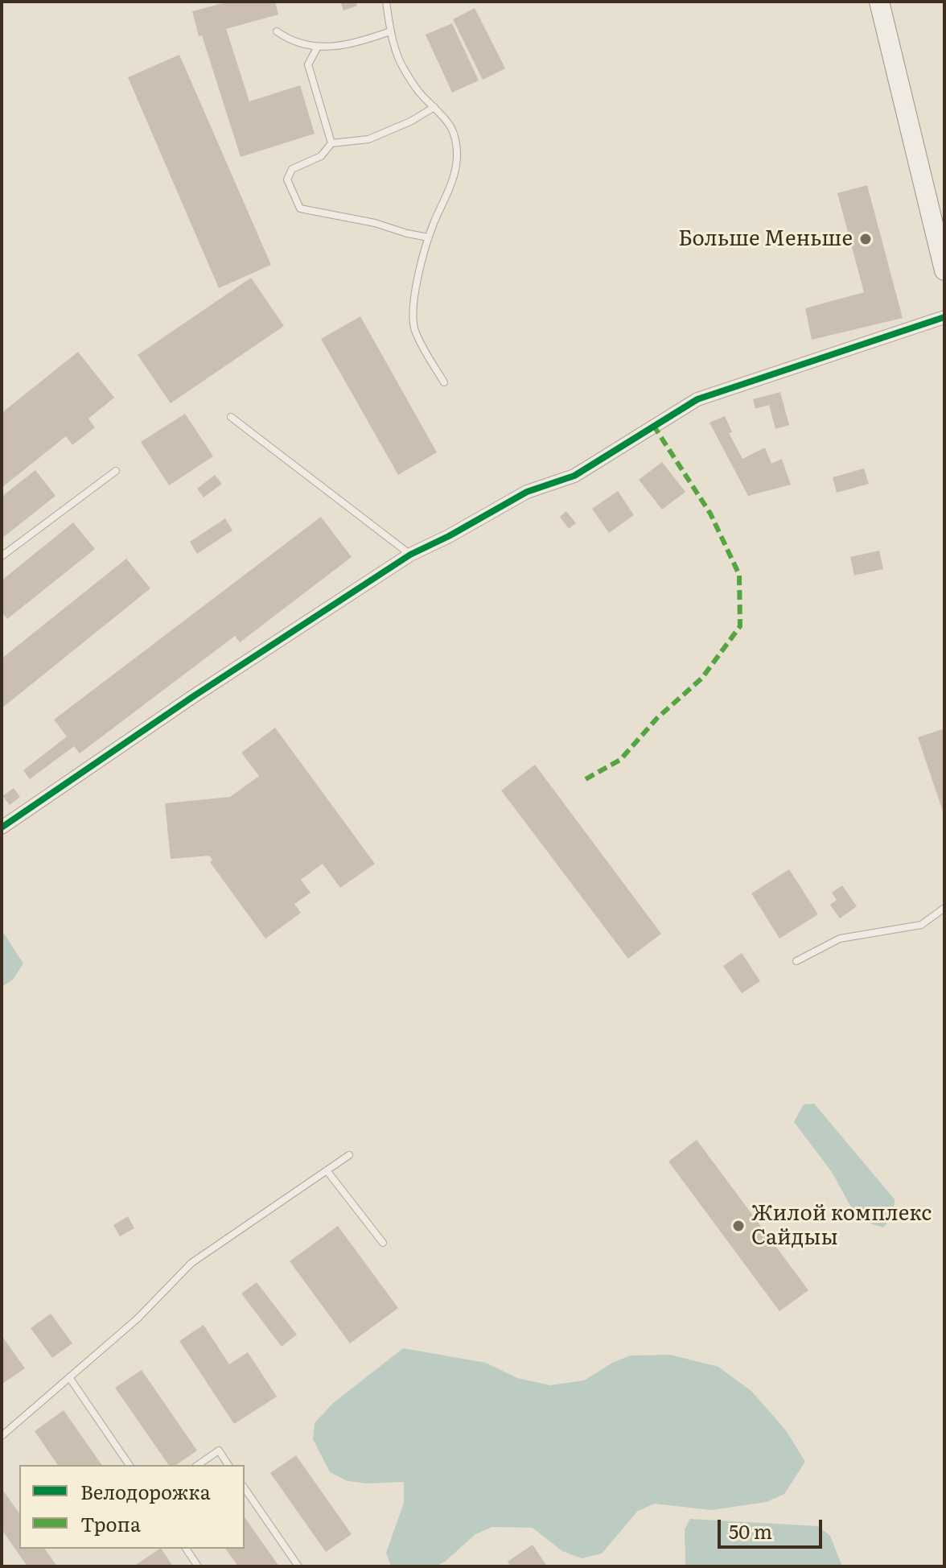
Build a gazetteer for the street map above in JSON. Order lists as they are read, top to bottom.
{
  "places": ["Больше Меньше", "Жилой комплекс Сайдыы"],
  "legend": ["Велодорожка", "Тропа"],
  "scale_bar": "50 m"
}
